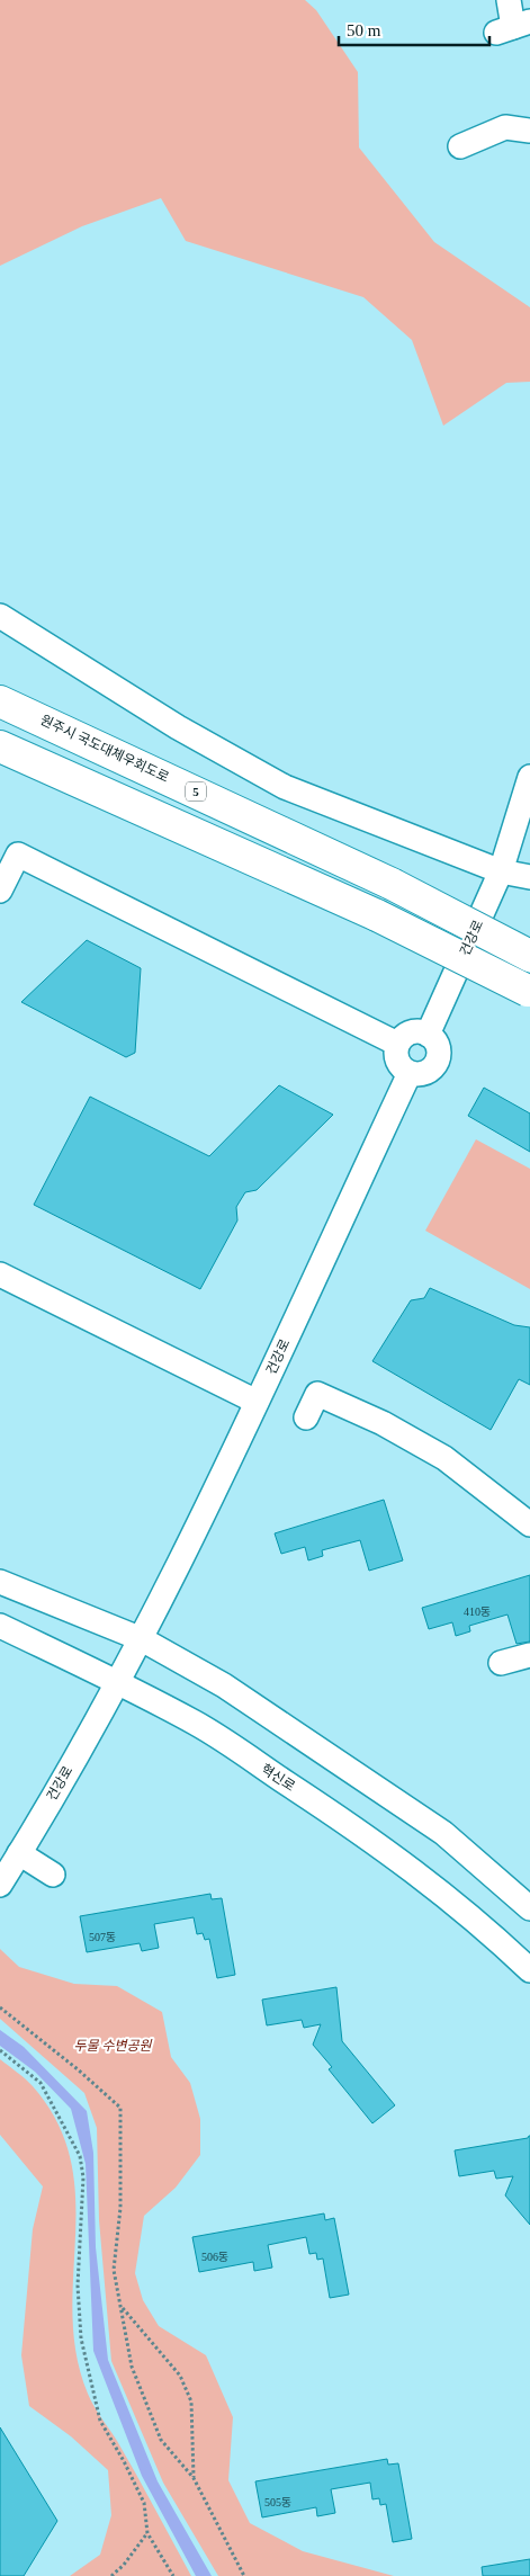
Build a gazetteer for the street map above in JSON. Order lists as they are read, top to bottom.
{
  "streets": {
    "highway": ["원주시 국도대체우회도로", "5"],
    "street": ["건강로", "혁신로"]
  },
  "crossings": [
    ["건강로", "혁신로"]
  ],
  "parks": ["두물 수변공원"],
  "house_numbers": [
    "410동",
    "507동",
    "506동",
    "505동"
  ],
  "scale_bar": "50 m"
}
